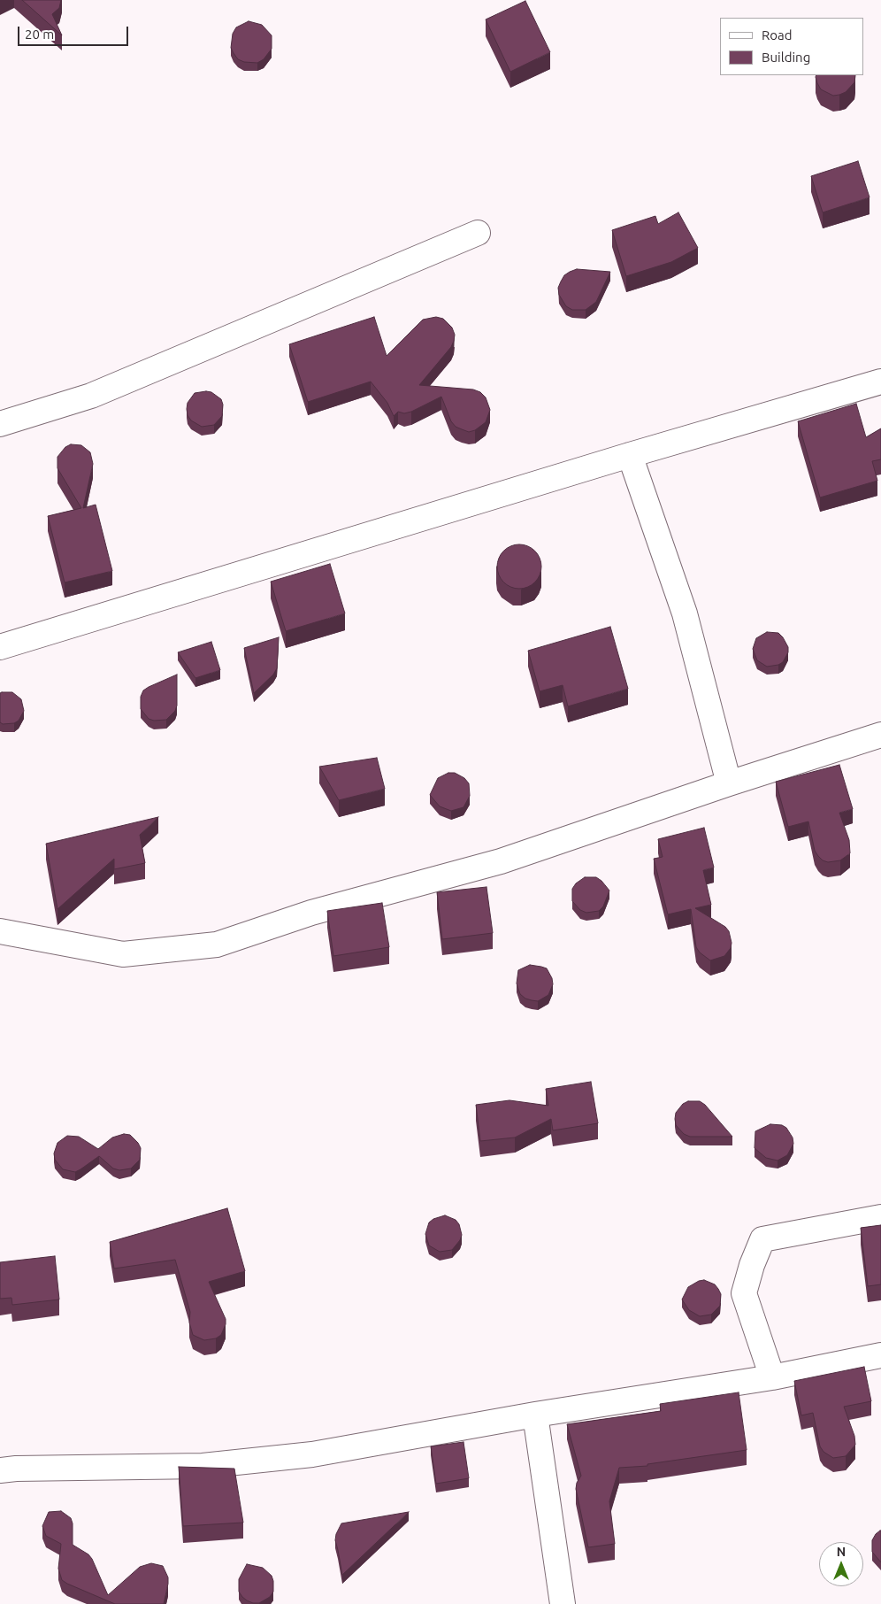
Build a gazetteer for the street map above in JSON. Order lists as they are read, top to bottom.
{
  "legend": ["Road", "Building"],
  "scale_bar": "20 m",
  "north": "top"
}
